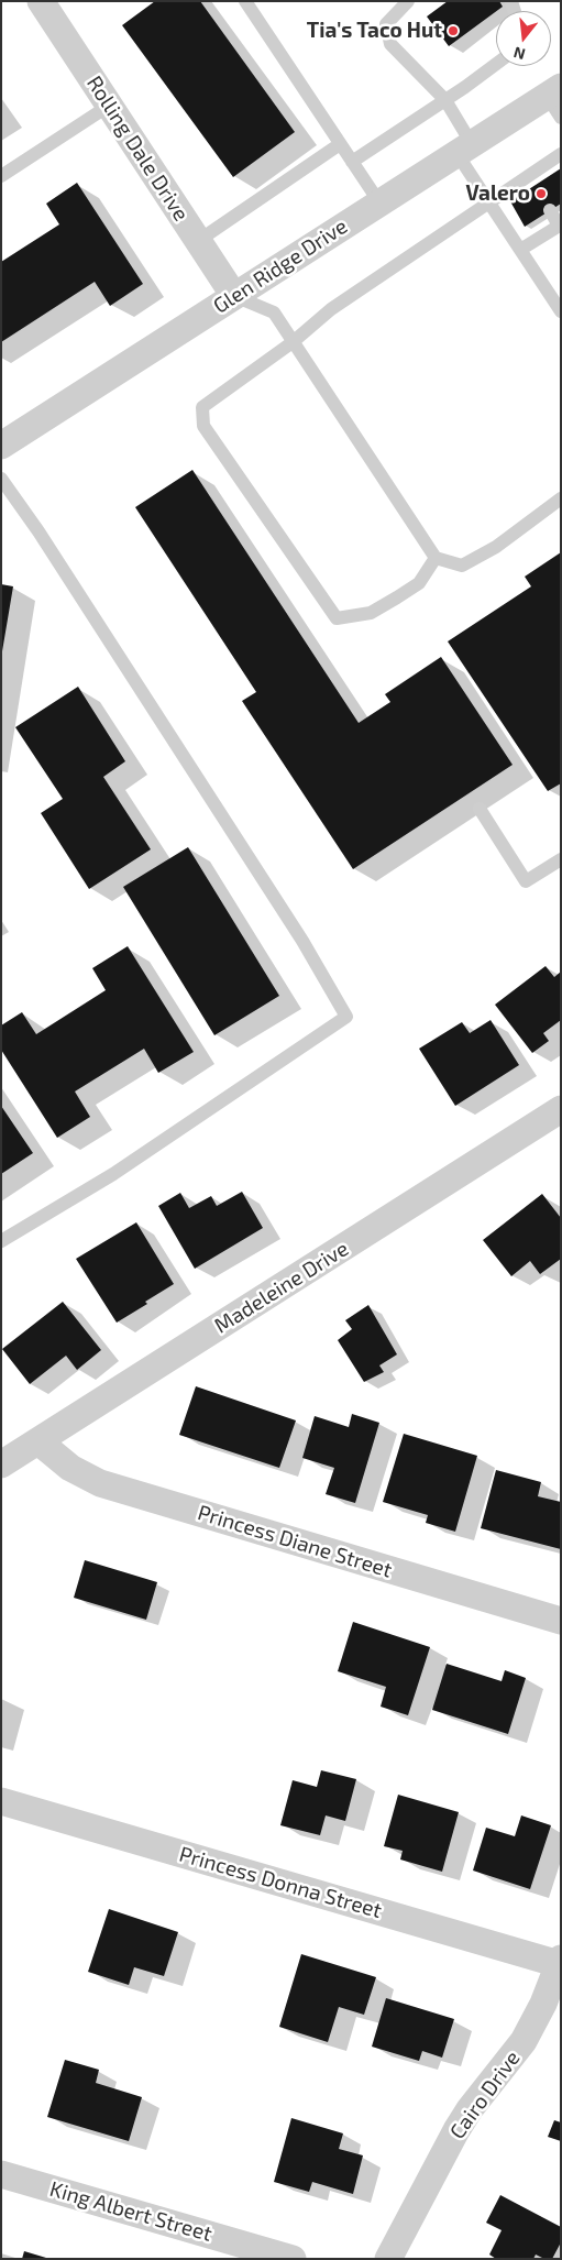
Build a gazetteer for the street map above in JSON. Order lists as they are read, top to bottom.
{
  "streets": {
    "street": [
      "Rolling Dale Drive",
      "Glen Ridge Drive",
      "Madeleine Drive",
      "Princess Diane Street",
      "Princess Donna Street",
      "Cairo Drive",
      "King Albert Street"
    ]
  },
  "crossings": [
    ["Rolling Dale Drive", "Glen Ridge Drive"],
    ["Madeleine Drive", "Princess Diane Street"],
    ["Princess Donna Street", "Cairo Drive"]
  ],
  "places": ["Tia's Taco Hut", "Valero"],
  "north": "bottom"
}
